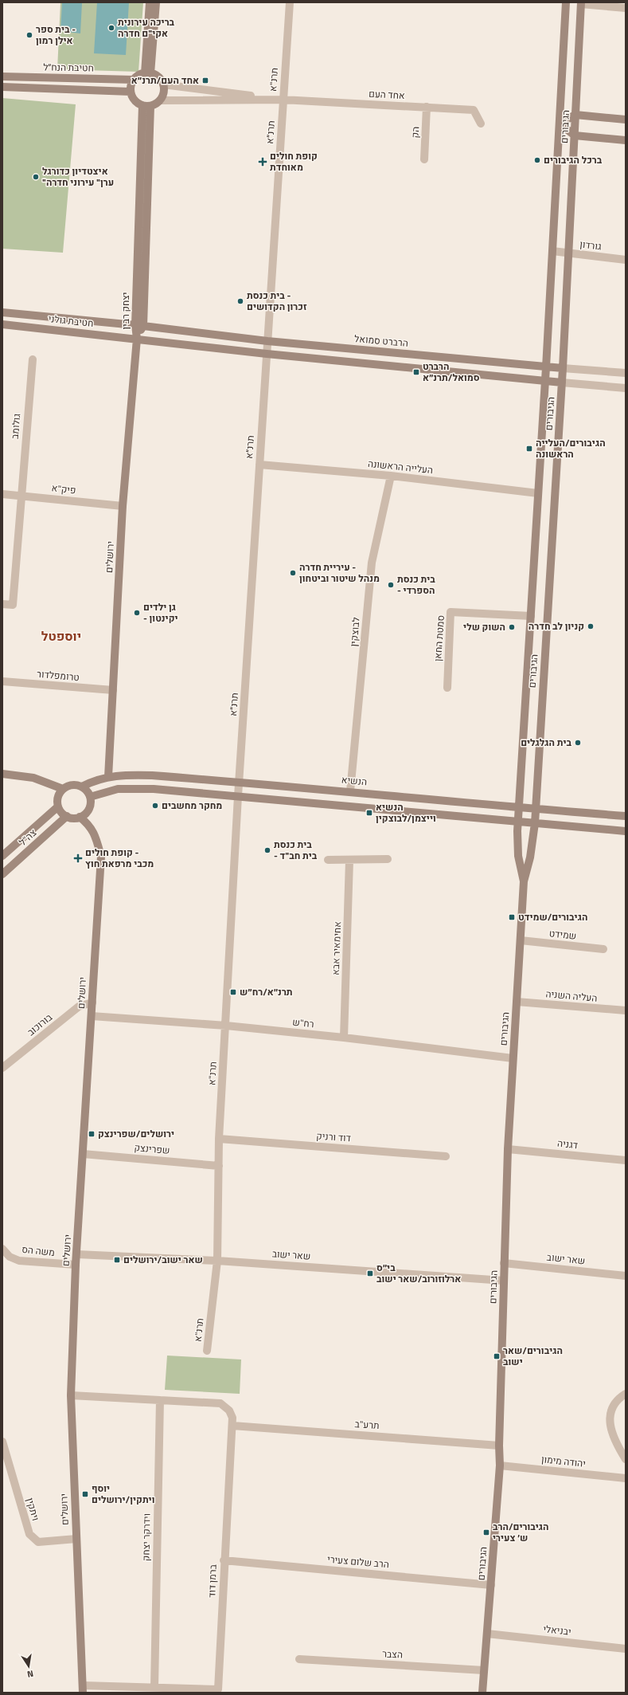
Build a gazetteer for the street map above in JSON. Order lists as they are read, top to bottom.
{
  "streets": {
    "street": [
      "חטיבת הנח״ל",
      "תרנ\"א",
      "אחד העם",
      "הגיבורים",
      "תרנ״א",
      "הק",
      "גורדון",
      "יצחק רבין",
      "חטיבת גולני",
      "הרברט סמואל",
      "גולומב",
      "העלייה הראשונה",
      "פיק\"א",
      "ירושלים",
      "לבוצקין",
      "סמטת החאן",
      "טרומפלדור",
      "הנשיא",
      "צה\"ל",
      "שמידט",
      "אחימאיר אבא",
      "העליה השניה",
      "רח\"ש",
      "בורוכוב",
      "דוד ורניק",
      "דגניה",
      "שפרינצק",
      "משה הס",
      "שאר ישוב",
      "תרע\"ב",
      "יהודה מימון",
      "ויתקין",
      "וידרקר יצחק",
      "הרב שלום צעירי",
      "ברמן דוד",
      "יבניאלי",
      "הצבר"
    ]
  },
  "crossings": [
    ["חטיבת הנח״ל", "אחד העם"],
    ["חטיבת הנח״ל", "יצחק רבין"],
    ["תרנ\"א", "אחד העם"],
    ["תרנ\"א", "תרנ״א"],
    ["תרנ\"א", "רח\"ש"],
    ["תרנ\"א", "דוד ורניק"],
    ["תרנ\"א", "שפרינצק"],
    ["תרנ\"א", "שאר ישוב"],
    ["אחד העם", "תרנ״א"],
    ["אחד העם", "הק"],
    ["אחד העם", "יצחק רבין"],
    ["הגיבורים", "גורדון"],
    ["הגיבורים", "הרברט סמואל"],
    ["הגיבורים", "העלייה הראשונה"],
    ["הגיבורים", "סמטת החאן"],
    ["הגיבורים", "הנשיא"],
    ["הגיבורים", "שמידט"],
    ["הגיבורים", "העליה השניה"],
    ["הגיבורים", "רח\"ש"],
    ["הגיבורים", "דגניה"],
    ["הגיבורים", "שאר ישוב"],
    ["הגיבורים", "תרע\"ב"],
    ["הגיבורים", "יהודה מימון"],
    ["הגיבורים", "הרב שלום צעירי"],
    ["הגיבורים", "יבניאלי"],
    ["הגיבורים", "הצבר"],
    ["תרנ״א", "הרברט סמואל"],
    ["תרנ״א", "העלייה הראשונה"],
    ["תרנ״א", "הנשיא"],
    ["יצחק רבין", "חטיבת גולני"],
    ["יצחק רבין", "הרברט סמואל"],
    ["יצחק רבין", "ירושלים"],
    ["חטיבת גולני", "הרברט סמואל"],
    ["חטיבת גולני", "ירושלים"],
    ["גולומב", "פיק\"א"],
    ["העלייה הראשונה", "לבוצקין"],
    ["פיק\"א", "ירושלים"],
    ["ירושלים", "טרומפלדור"],
    ["ירושלים", "הנשיא"],
    ["ירושלים", "צה\"ל"],
    ["ירושלים", "רח\"ש"],
    ["ירושלים", "בורוכוב"],
    ["ירושלים", "שפרינצק"],
    ["ירושלים", "משה הס"],
    ["ירושלים", "שאר ישוב"],
    ["ירושלים", "ויתקין"],
    ["ירושלים", "ברמן דוד"],
    ["לבוצקין", "הנשיא"],
    ["הנשיא", "צה\"ל"],
    ["אחימאיר אבא", "רח\"ש"],
    ["תרע\"ב", "ברמן דוד"],
    ["וידרקר יצחק", "ברמן דוד"],
    ["הרב שלום צעירי", "ברמן דוד"]
  ],
  "districts": ["יוספטל"],
  "places": {
    "other": [
      "בריכה עירונית אקי\"ם חדרה",
      "בית ספר - אילן רמון",
      "ברכל הגיבורים",
      "איצטדיון כדורגל \"ערן\" עירוני חדרה",
      "בית כנסת - זכרון הקדושים",
      "עיריית חדרה - מנהל שיטור וביטחון",
      "בית כנסת - הספרדי",
      "גן ילדים - יקינטון",
      "קניון לב חדרה",
      "השוק שלי",
      "בית הגלגלים",
      "מחקר מחשבים",
      "בית כנסת - בית חב\"ד"
    ],
    "transit": [
      "אחד העם/תרנ״א",
      "הרברט סמואל/תרנ״א",
      "הגיבורים/העלייה הראשונה",
      "הנשיא וייצמן/לבוצקין",
      "הגיבורים/שמידט",
      "תרנ״א/רח״ש",
      "ירושלים/שפרינצק",
      "שאר ישוב/ירושלים",
      "בי״ס ארלוזורוב/שאר ישוב",
      "הגיבורים/שאר ישוב",
      "יוסף ויתקין/ירושלים",
      "הגיבורים/הרב ש׳ צעירי"
    ],
    "health": ["קופת חולים מאוחדת", "קופת חולים - מכבי מרפאת חוץ"]
  },
  "north": "bottom"
}
